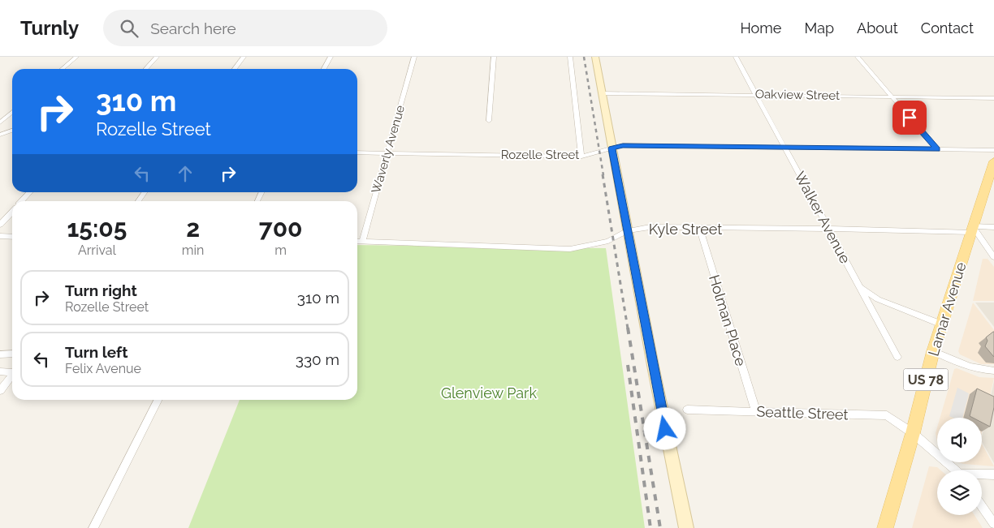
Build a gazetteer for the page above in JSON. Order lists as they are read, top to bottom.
{
  "streets": {
    "main road": ["Lamar Avenue", "US 78"],
    "street": [
      "Oakview Street",
      "Waverly Avenue",
      "Rozelle Street",
      "Walker Avenue",
      "Kyle Street",
      "Holman Place",
      "Seattle Street"
    ]
  },
  "crossings": [
    ["Oakview Street", "Walker Avenue"],
    ["Waverly Avenue", "Rozelle Street"],
    ["Waverly Avenue", "Kyle Street"],
    ["Rozelle Street", "Walker Avenue"],
    ["Walker Avenue", "Kyle Street"],
    ["Kyle Street", "Lamar Avenue"],
    ["Kyle Street", "Holman Place"],
    ["Lamar Avenue", "Seattle Street"],
    ["Holman Place", "Seattle Street"]
  ],
  "parks": ["Glenview Park"],
  "page": {
    "header": "Turnly",
    "search": "Search here",
    "nav": [
      "Home",
      "Map",
      "About",
      "Contact"
    ],
    "turn": ["310 m", "Rozelle Street"],
    "eta": [
      "15:05",
      "Arrival",
      "2",
      "min",
      "700",
      "m"
    ],
    "list": [
      {
        "name": "Turn right",
        "note": "Rozelle Street",
        "value": "310 m"
      },
      {
        "name": "Turn left",
        "note": "Felix Avenue",
        "value": "330 m"
      }
    ]
  }
}
